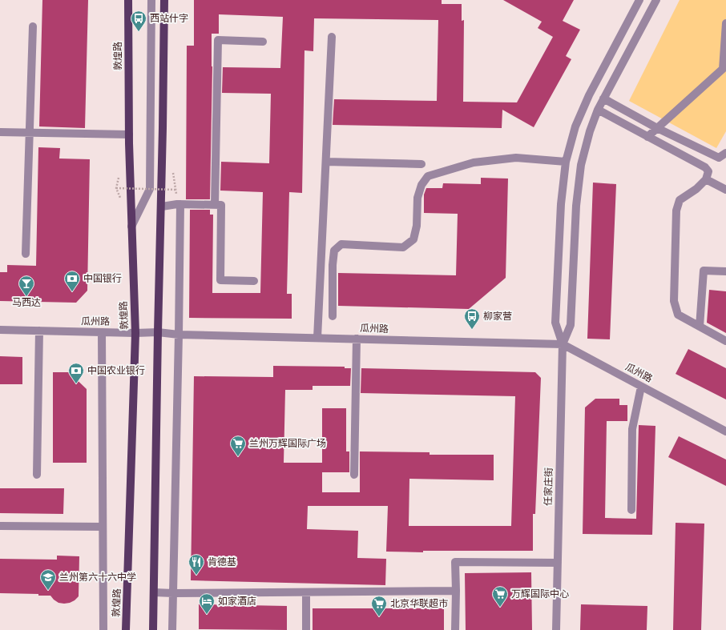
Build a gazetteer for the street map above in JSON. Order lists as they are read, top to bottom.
{
  "streets": {
    "main road": ["敦煌路"],
    "street": ["瓜州路", "任家庄街"]
  },
  "crossings": [
    ["敦煌路", "瓜州路"],
    ["瓜州路", "任家庄街"]
  ],
  "places": {
    "bus stop": ["西站什字", "柳家营"],
    "bank": ["中国银行", "中国农业银行"],
    "bar": ["马西达"],
    "supermarket": ["兰州万辉国际广场", "万辉国际中心", "北京华联超市"],
    "restaurant": ["肯德基"],
    "school or university": ["兰州第六十六中学"],
    "hotel": ["如家酒店"]
  }
}
